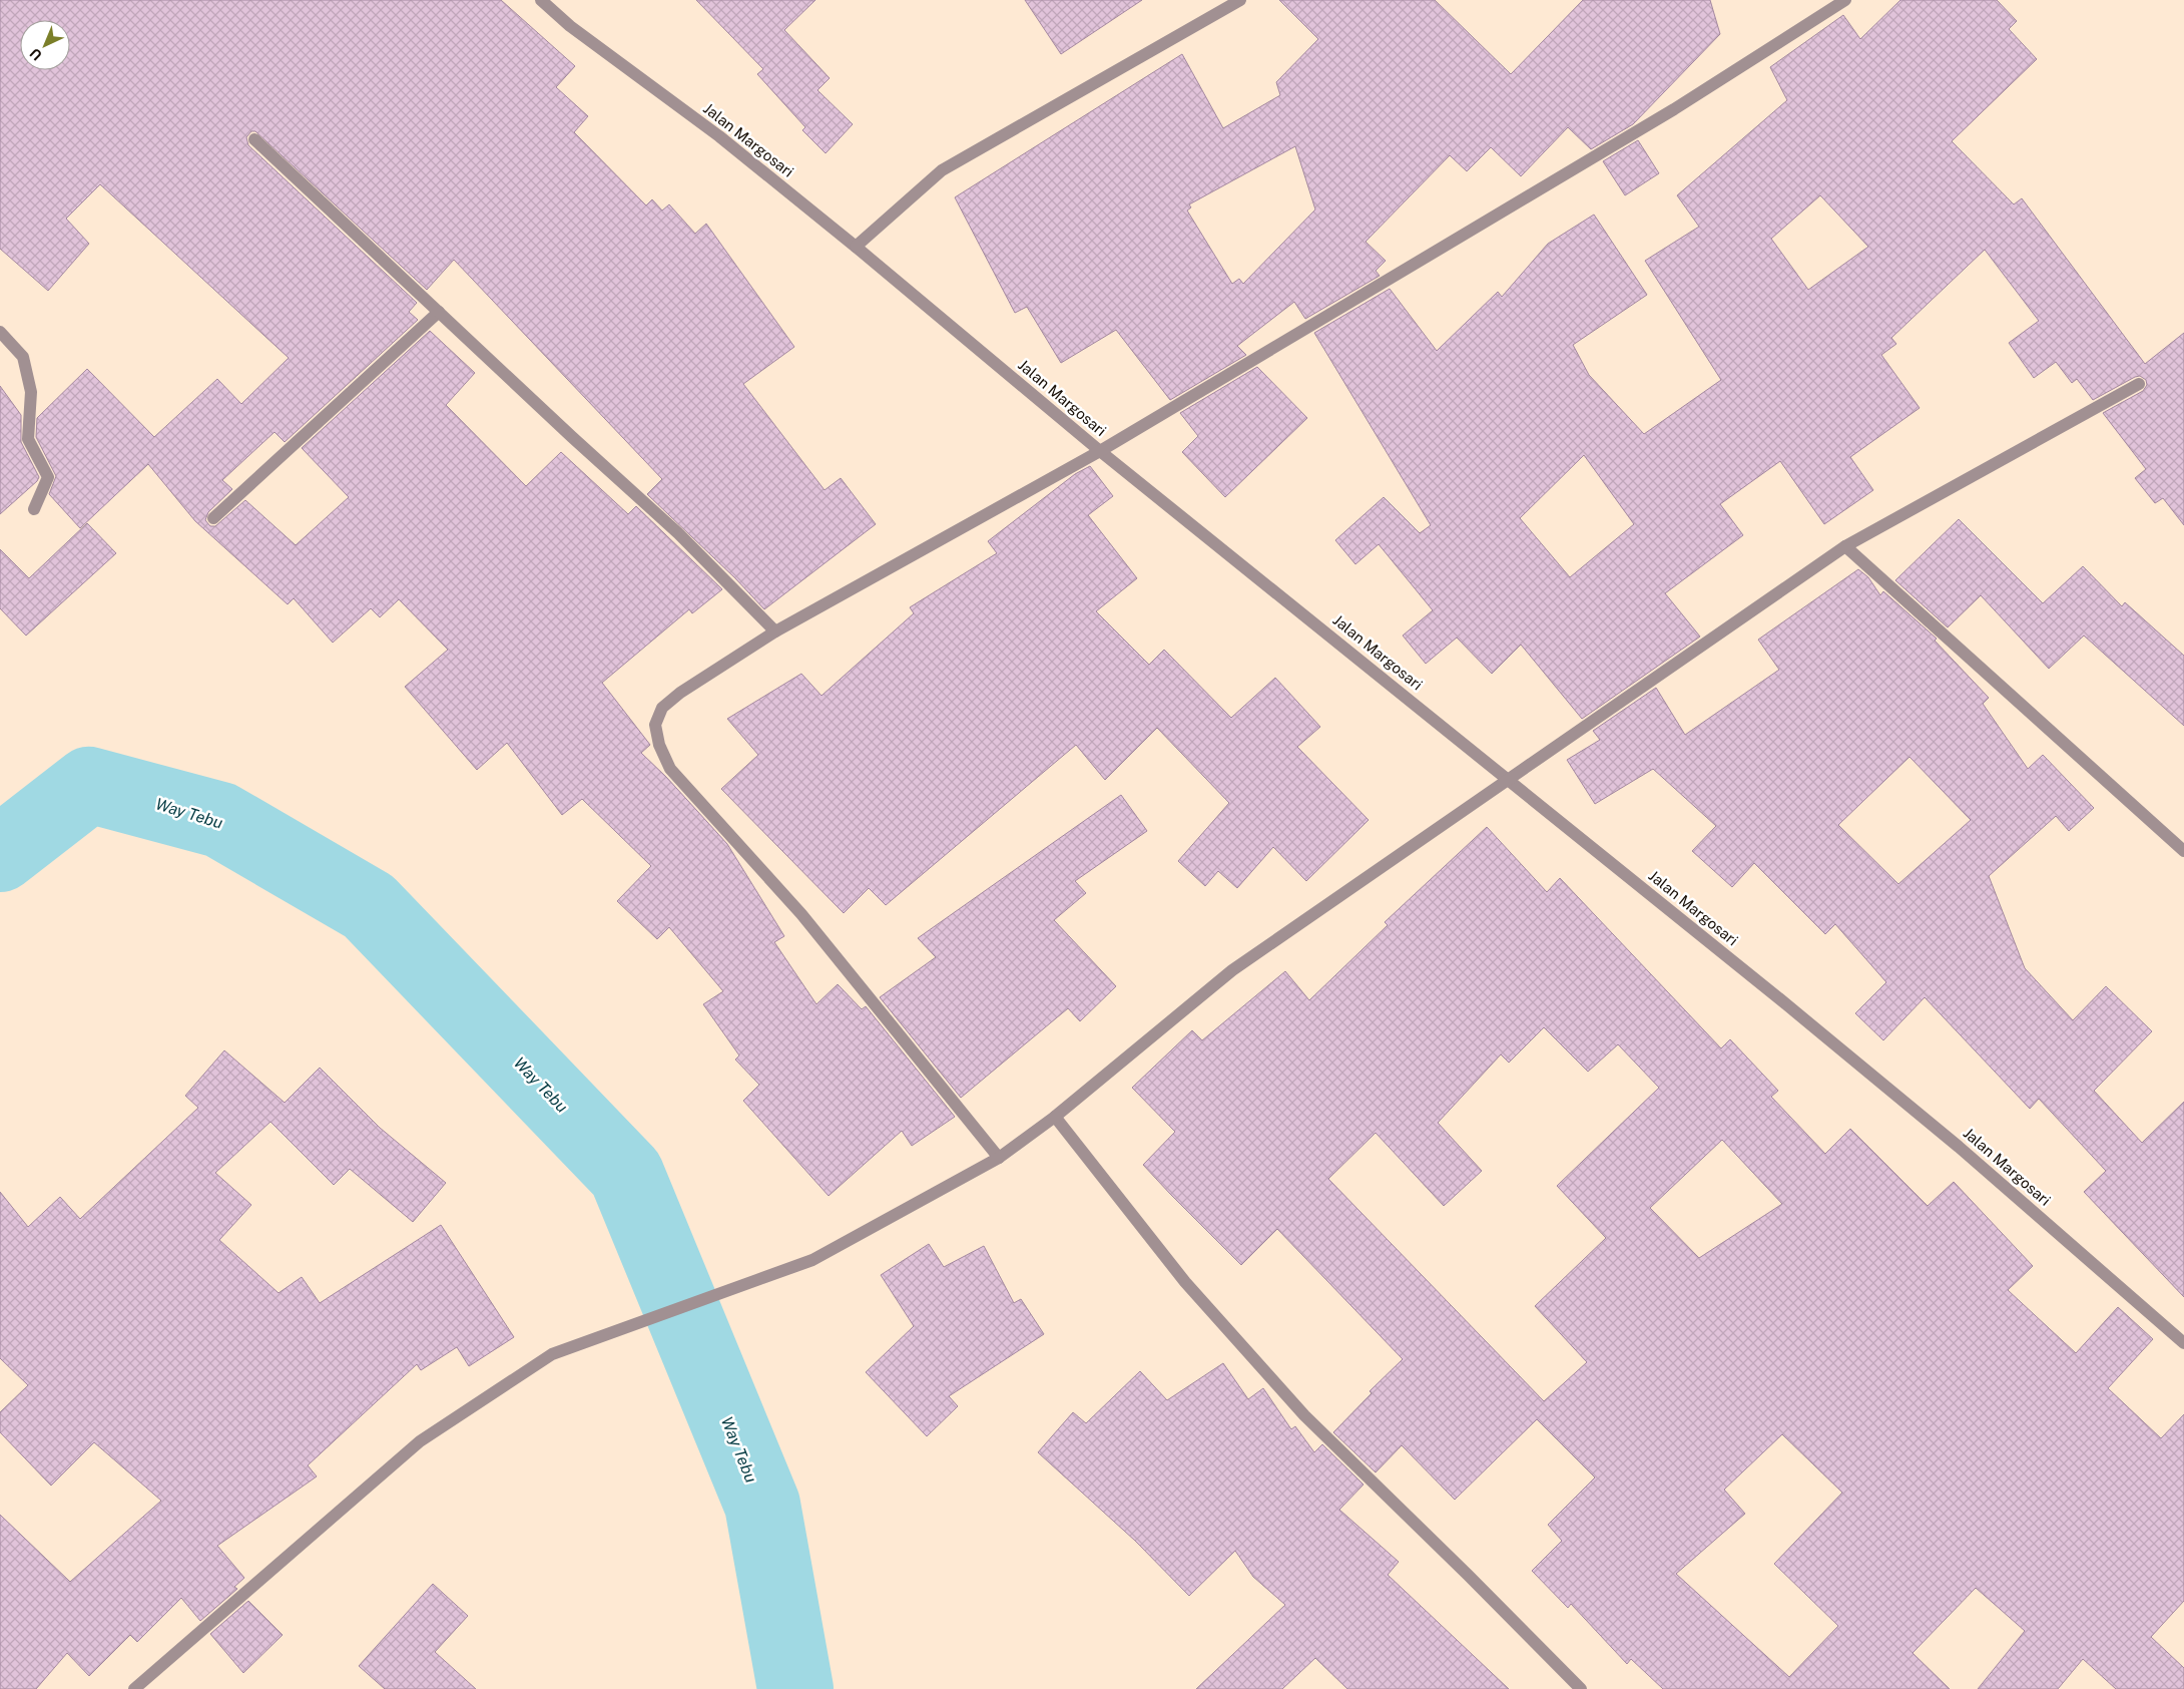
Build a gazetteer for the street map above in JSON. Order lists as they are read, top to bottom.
{
  "streets": {
    "street": ["Jalan Margosari"]
  },
  "water": ["Way Tebu"],
  "north": "bottom left"
}
